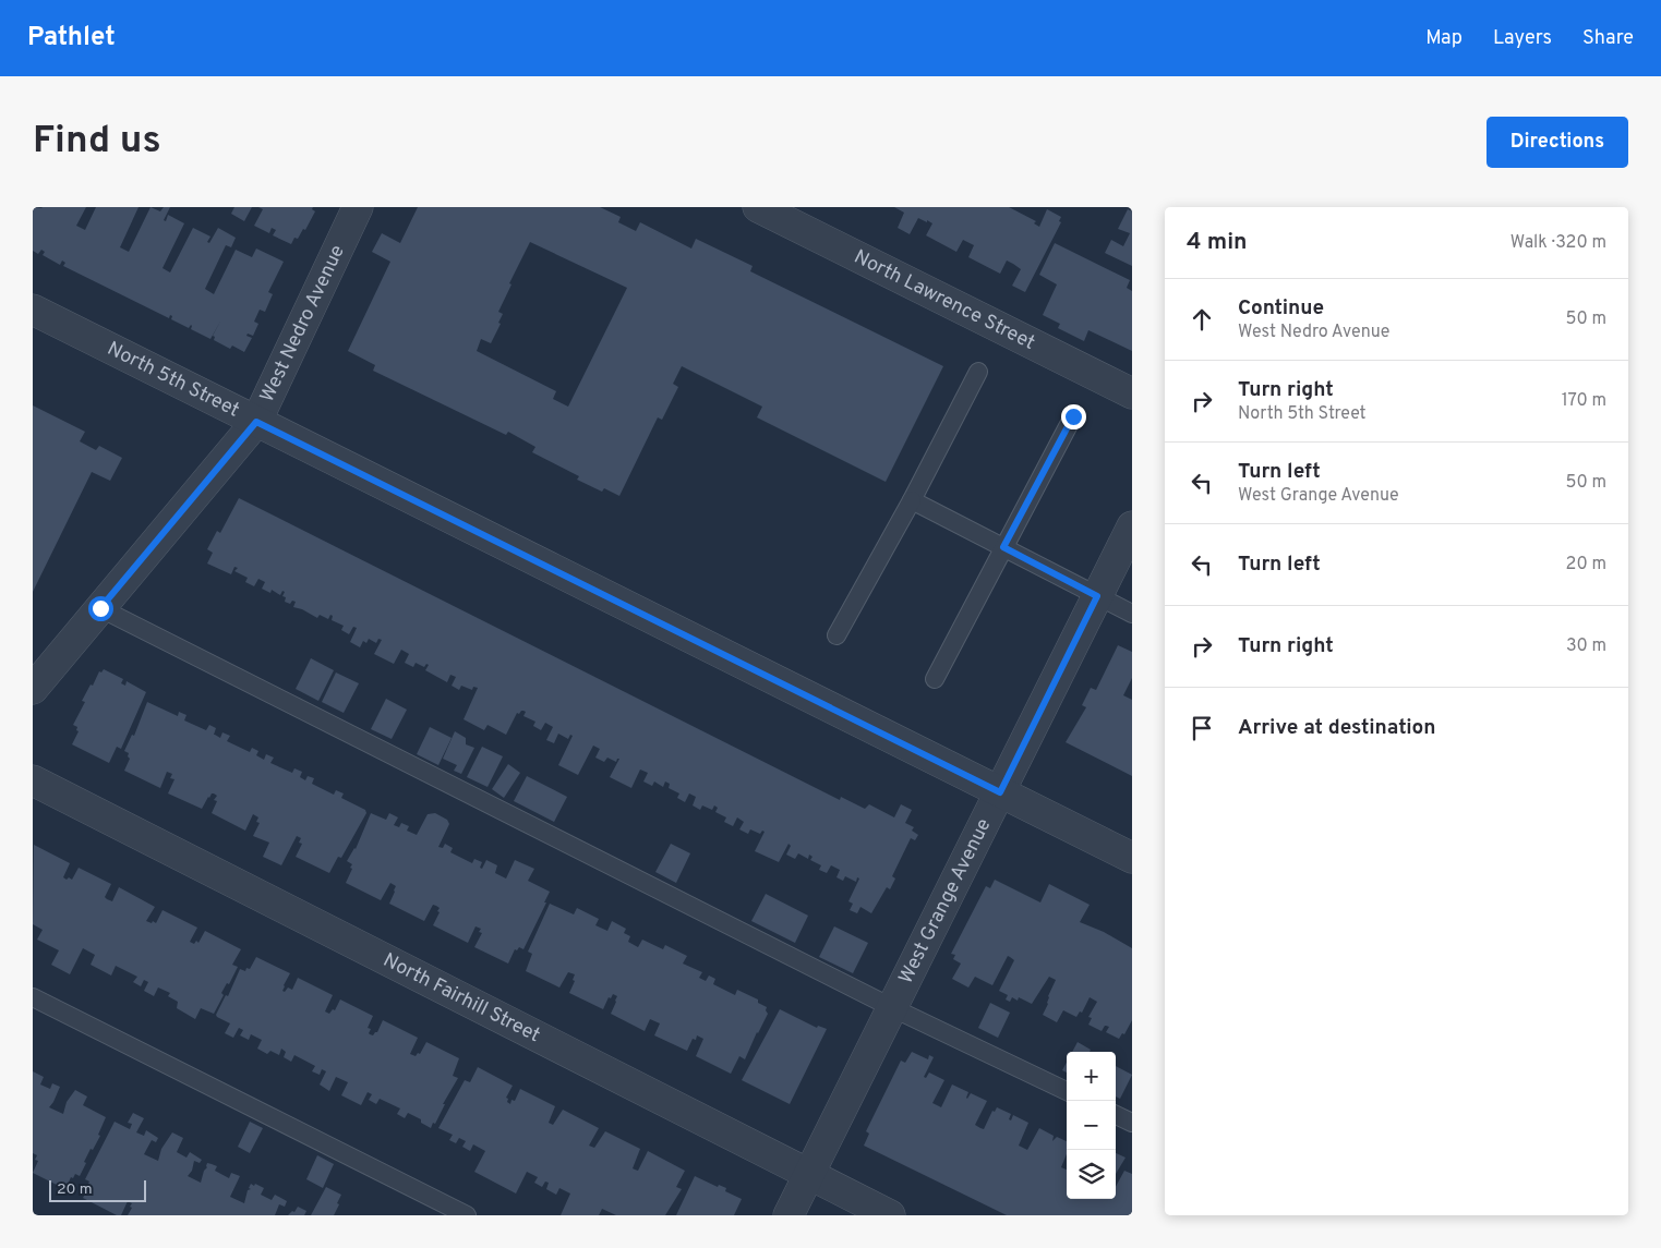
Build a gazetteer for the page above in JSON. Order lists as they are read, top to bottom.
{
  "streets": {
    "street": [
      "North Lawrence Street",
      "West Nedro Avenue",
      "North 5th Street",
      "West Grange Avenue",
      "North Fairhill Street"
    ]
  },
  "crossings": [
    ["West Nedro Avenue", "North 5th Street"],
    ["North 5th Street", "West Grange Avenue"],
    ["West Grange Avenue", "North Fairhill Street"]
  ],
  "scale_bar": "20 m",
  "page": {
    "header": "Pathlet",
    "nav": ["Map", "Layers", "Share"],
    "buttons": "Directions",
    "title": "Find us",
    "heading": ["4 min", "Walk · 320 m"],
    "list": [
      ["Continue", "West Nedro Avenue", "50 m"],
      ["Turn right", "North 5th Street", "170 m"],
      ["Turn left", "West Grange Avenue", "50 m"],
      ["Turn left", "20 m"],
      ["Turn right", "30 m"],
      "Arrive at destination"
    ],
    "map_buttons": ["+", "−"],
    "scale": "20 m"
  }
}
